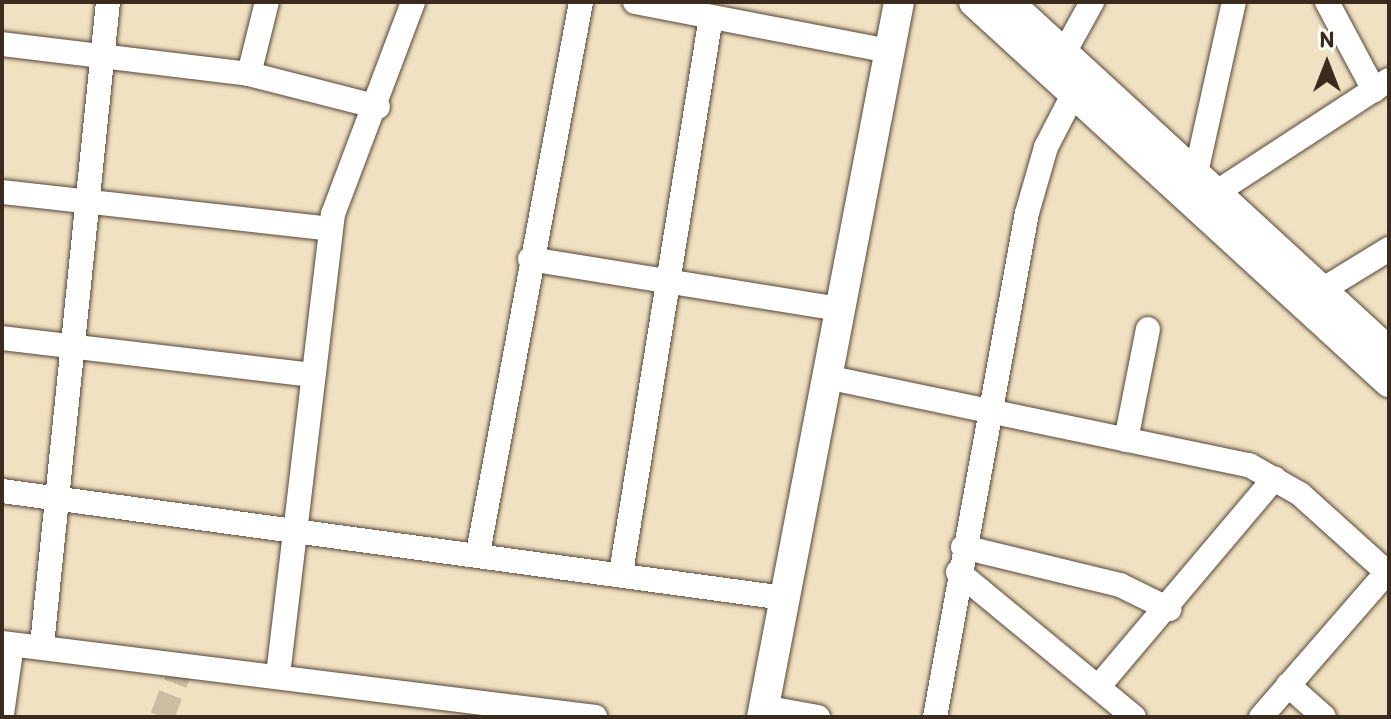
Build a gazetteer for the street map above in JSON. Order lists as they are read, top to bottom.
{
  "north": "top"
}
